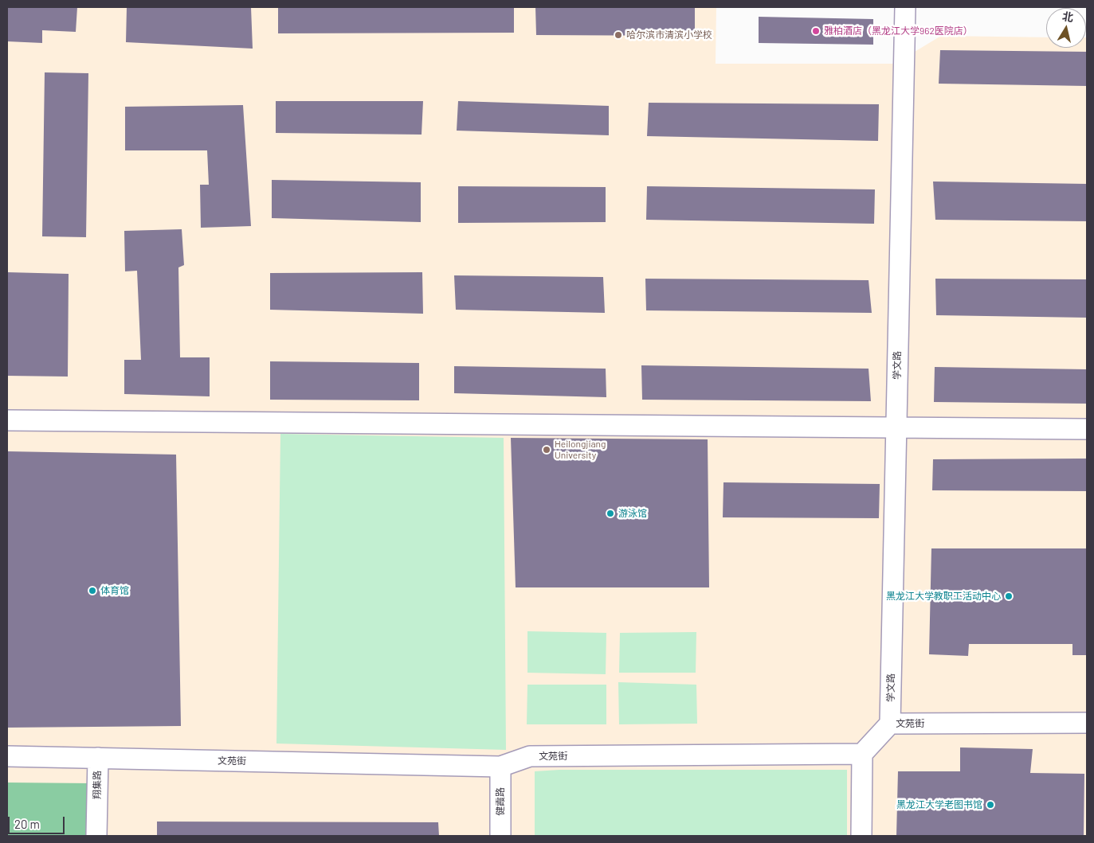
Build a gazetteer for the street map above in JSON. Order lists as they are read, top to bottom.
{
  "streets": {
    "street": [
      "学文路",
      "文苑街",
      "翔集路",
      "健霞路"
    ]
  },
  "crossings": [
    ["学文路", "文苑街"],
    ["文苑街", "翔集路"],
    ["文苑街", "健霞路"]
  ],
  "places": [
    "雅柏酒店（黑龙江大学962医院店）",
    "哈尔滨市清滨小学校",
    "Heilongjiang University",
    "游泳馆",
    "体育馆",
    "黑龙江大学教职工活动中心",
    "黑龙江大学老图书馆"
  ],
  "scale_bar": "20 m",
  "north": "top"
}
